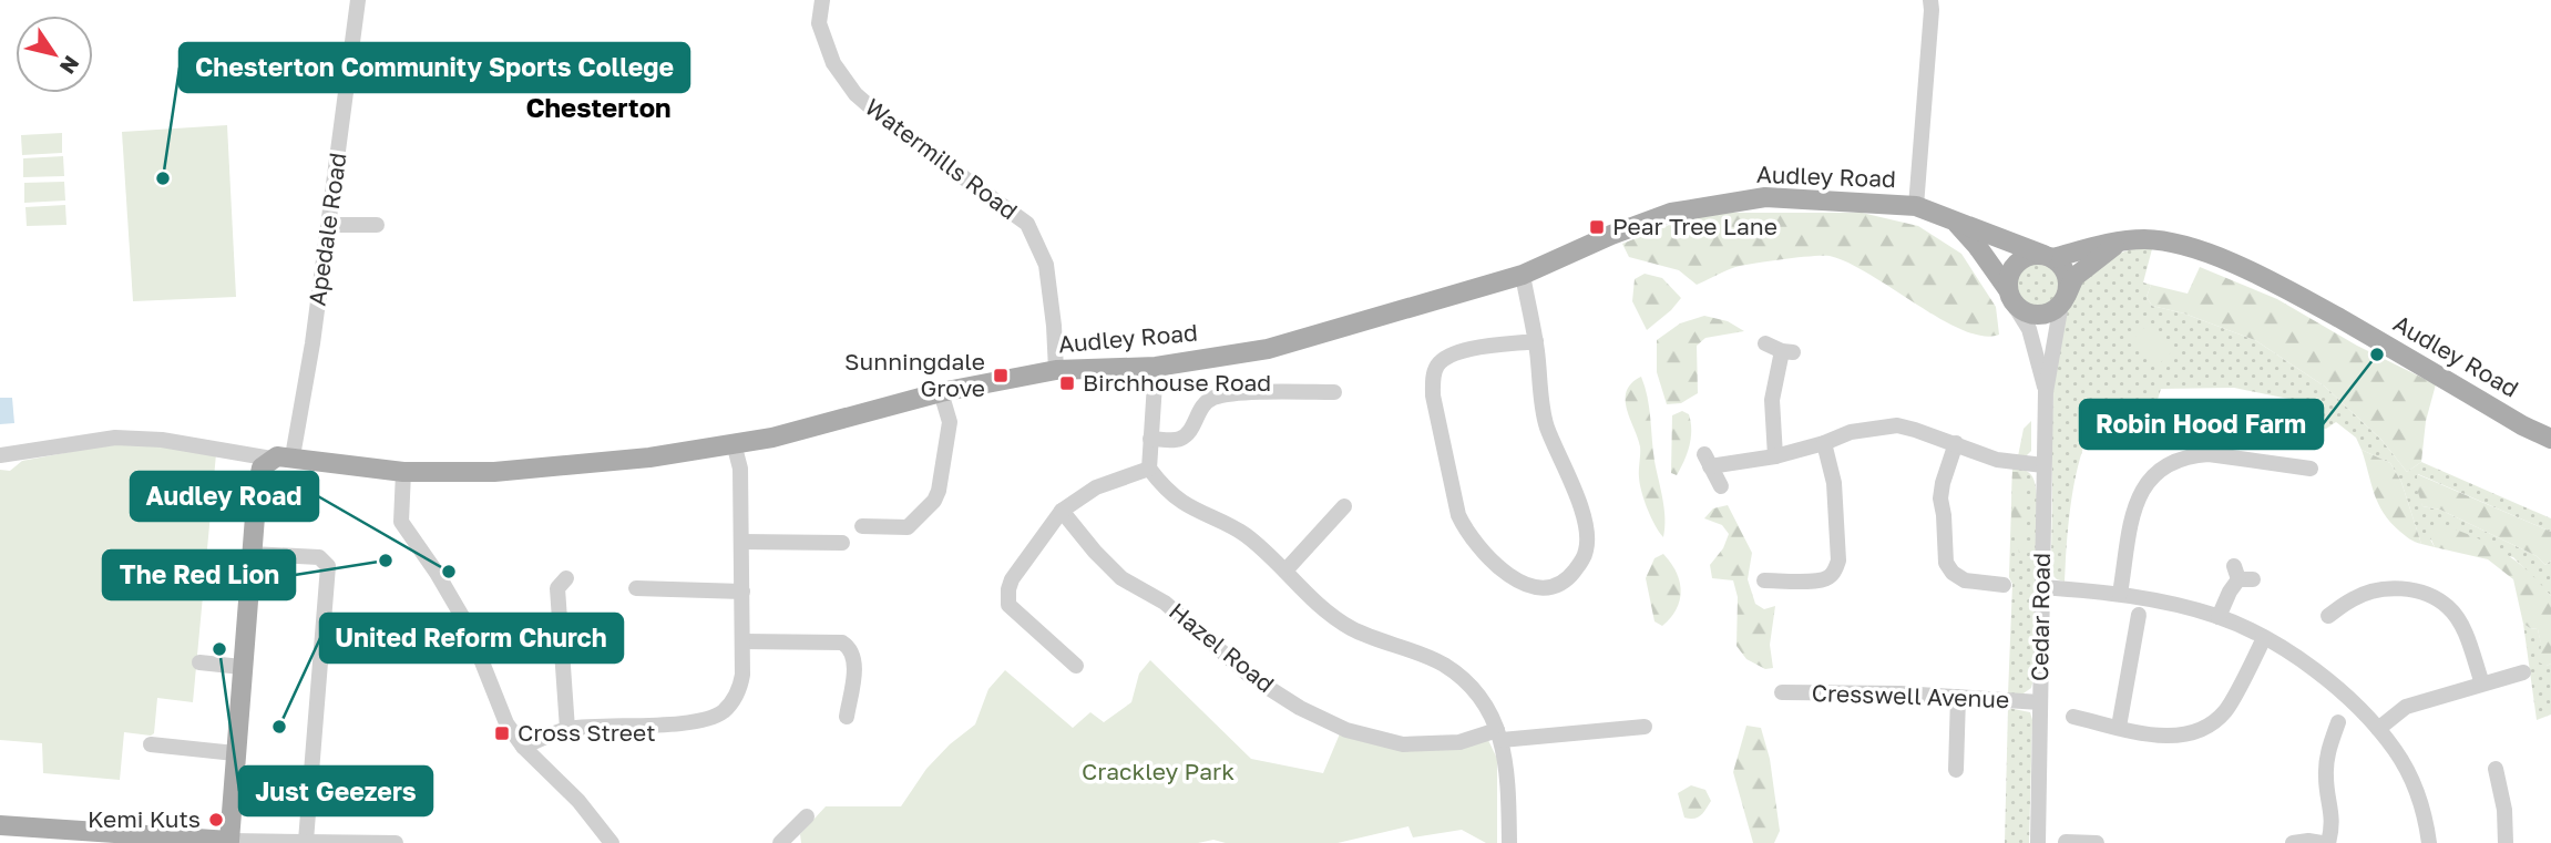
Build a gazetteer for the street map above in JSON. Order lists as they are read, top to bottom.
{
  "streets": {
    "main road": ["Audley Road"],
    "street": [
      "Watermills Road",
      "Apedale Road",
      "Cedar Road",
      "Hazel Road",
      "Cresswell Avenue"
    ]
  },
  "crossings": [
    ["Watermills Road", "Audley Road"],
    ["Audley Road", "Apedale Road"],
    ["Cedar Road", "Cresswell Avenue"]
  ],
  "districts": ["Chesterton"],
  "parks": ["Crackley Park"],
  "places": {
    "other": [
      "Chesterton Community Sports College",
      "Robin Hood Farm",
      "The Red Lion",
      "Audley Road",
      "Just Geezers",
      "United Reform Church",
      "Kemi Kuts"
    ],
    "transit": [
      "Pear Tree Lane",
      "Sunningdale Grove",
      "Birchhouse Road",
      "Cross Street"
    ]
  },
  "north": "bottom right"
}
